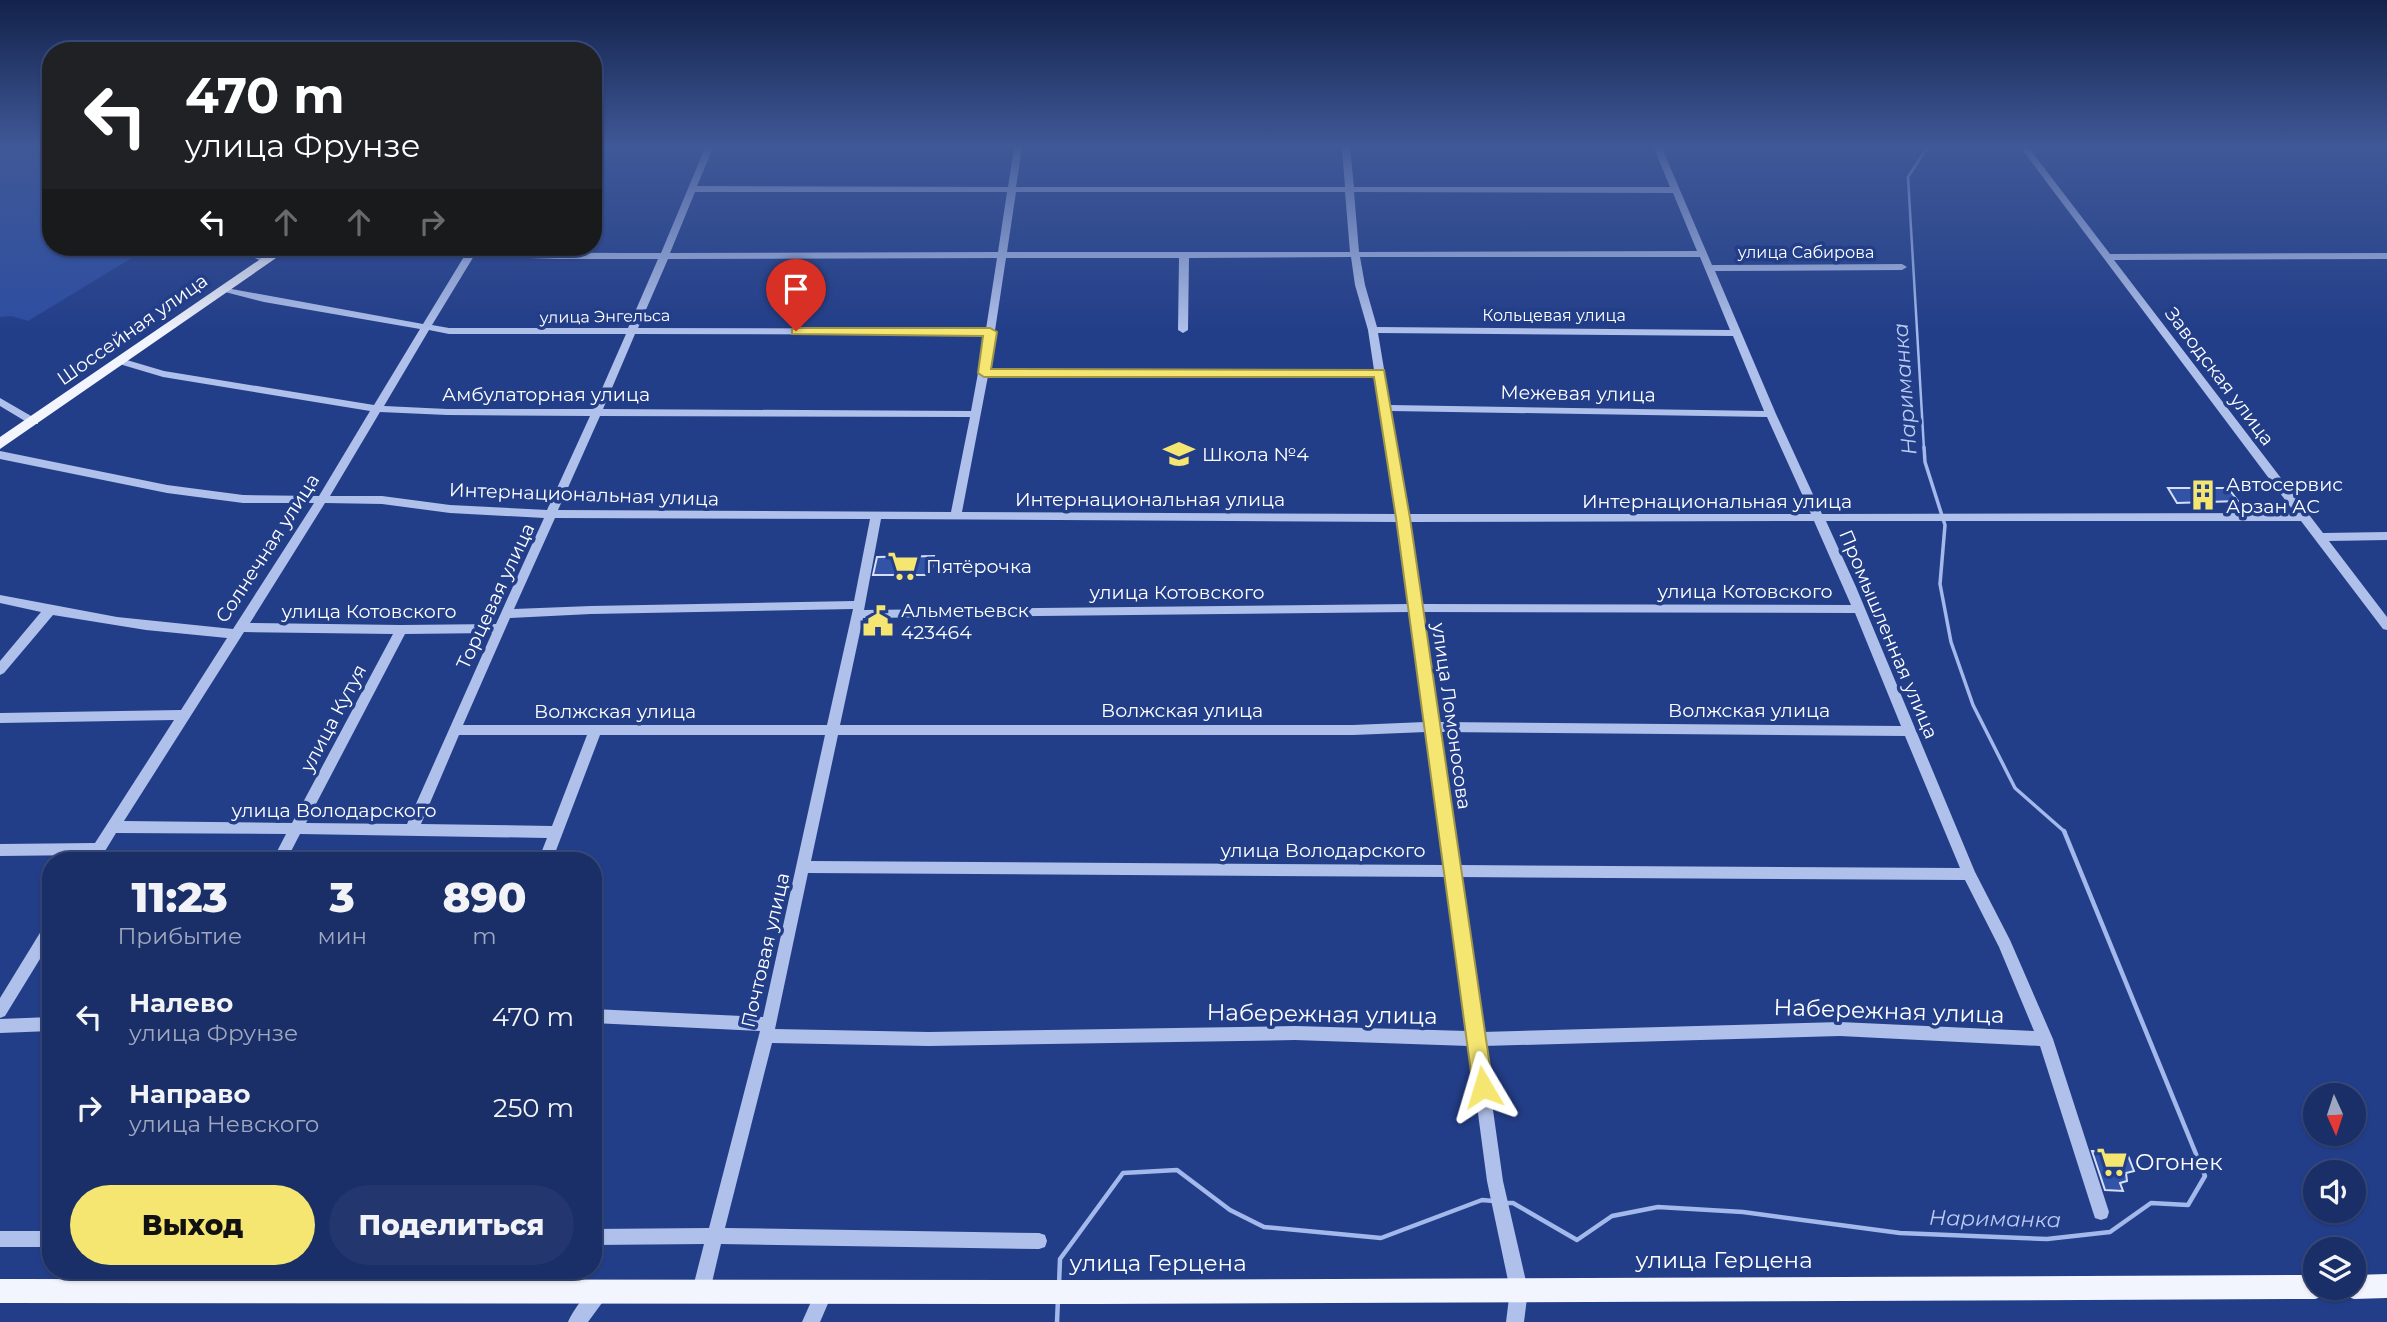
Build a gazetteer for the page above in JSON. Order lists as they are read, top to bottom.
{
  "streets": {
    "main road": ["Шоссейная улица", "улица Герцена"],
    "street": [
      "улица Сабирова",
      "Кольцевая улица",
      "улица Энгельса",
      "Заводская улица",
      "Межевая улица",
      "Амбулаторная улица",
      "Интернациональная улица",
      "Солнечная улица",
      "улица Котовского",
      "Торцевая улица",
      "Промышленная улица",
      "Волжская улица",
      "улица Ломоносова",
      "улица Кутуя",
      "улица Володарского",
      "Почтовая улица",
      "Набережная улица"
    ]
  },
  "crossings": [
    ["улица Сабирова", "Промышленная улица"],
    ["Кольцевая улица", "Промышленная улица"],
    ["Кольцевая улица", "улица Ломоносова"],
    ["улица Энгельса", "Шоссейная улица"],
    ["улица Энгельса", "Солнечная улица"],
    ["улица Энгельса", "Торцевая улица"],
    ["Шоссейная улица", "Амбулаторная улица"],
    ["Заводская улица", "Интернациональная улица"],
    ["Межевая улица", "Промышленная улица"],
    ["Межевая улица", "улица Ломоносова"],
    ["Амбулаторная улица", "Солнечная улица"],
    ["Амбулаторная улица", "Торцевая улица"],
    ["Интернациональная улица", "Солнечная улица"],
    ["Интернациональная улица", "Торцевая улица"],
    ["Интернациональная улица", "Промышленная улица"],
    ["Интернациональная улица", "улица Ломоносова"],
    ["Интернациональная улица", "Почтовая улица"],
    ["Солнечная улица", "улица Котовского"],
    ["Солнечная улица", "улица Володарского"],
    ["улица Котовского", "Торцевая улица"],
    ["улица Котовского", "Промышленная улица"],
    ["улица Котовского", "улица Ломоносова"],
    ["улица Котовского", "улица Кутуя"],
    ["улица Котовского", "Почтовая улица"],
    ["Торцевая улица", "Волжская улица"],
    ["Торцевая улица", "улица Володарского"],
    ["Промышленная улица", "Волжская улица"],
    ["Промышленная улица", "улица Володарского"],
    ["Промышленная улица", "Набережная улица"],
    ["Волжская улица", "улица Ломоносова"],
    ["Волжская улица", "Почтовая улица"],
    ["улица Ломоносова", "улица Володарского"],
    ["улица Ломоносова", "Набережная улица"],
    ["улица Ломоносова", "улица Герцена"],
    ["улица Кутуя", "улица Володарского"],
    ["улица Володарского", "Почтовая улица"],
    ["Почтовая улица", "Набережная улица"],
    ["Почтовая улица", "улица Герцена"]
  ],
  "water": ["Нариманка"],
  "places": {
    "school or university": ["Школа №4"],
    "building": ["Автосервис Арзан АС"],
    "supermarket": ["Пятёрочка", "Огонек"],
    "public building": ["Альметьевск 423464"]
  },
  "north": "bottom",
  "page": {
    "turn": ["470 m", "улица Фрунзе"],
    "eta": [
      "11:23",
      "Прибытие",
      "3",
      "мин",
      "890",
      "m"
    ],
    "list": [
      {
        "name": "Налево",
        "note": "улица Фрунзе",
        "value": "470 m"
      },
      {
        "name": "Направо",
        "note": "улица Невского",
        "value": "250 m"
      }
    ],
    "buttons": ["Выход", "Поделиться"]
  }
}
